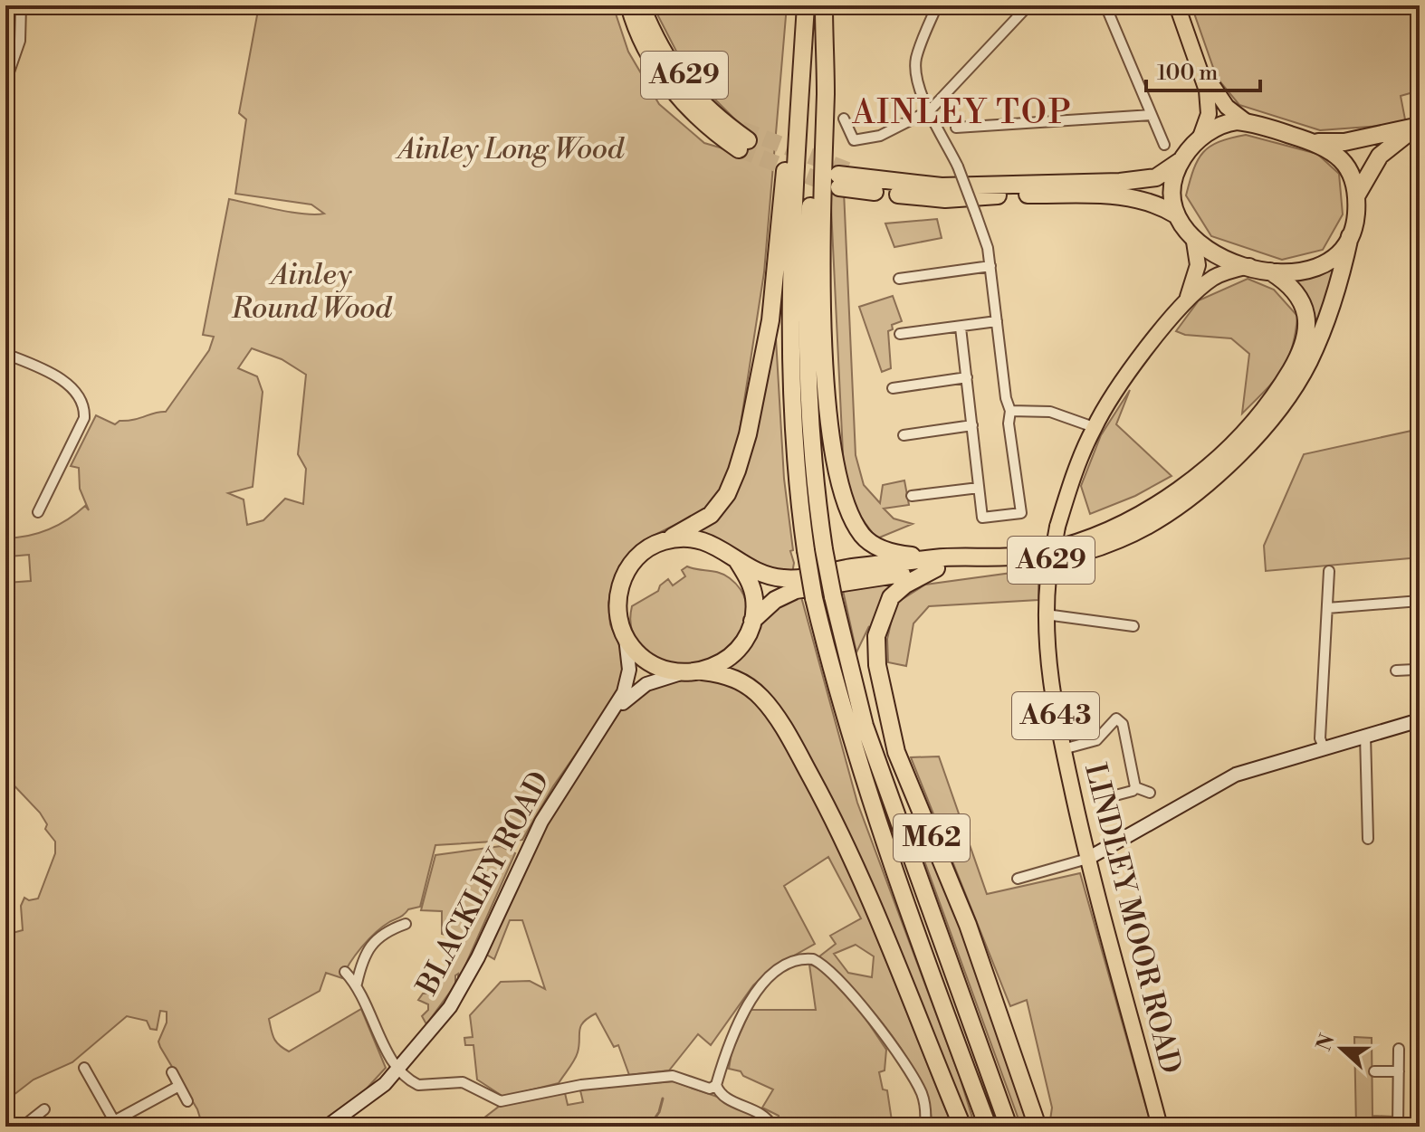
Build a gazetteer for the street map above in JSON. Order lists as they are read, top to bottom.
{
  "streets": {
    "highway": ["A629", "M62"],
    "main road": ["A643", "LINDLEY MOOR ROAD"],
    "street": ["BLACKLEY ROAD"]
  },
  "crossings": [
    ["A629", "M62"],
    ["A629", "BLACKLEY ROAD"],
    ["A629", "LINDLEY MOOR ROAD"],
    ["M62", "BLACKLEY ROAD"]
  ],
  "districts": ["AINLEY TOP"],
  "parks": ["Ainley Long Wood", "Ainley Round Wood"],
  "scale_bar": "100 m",
  "north": "left"
}
